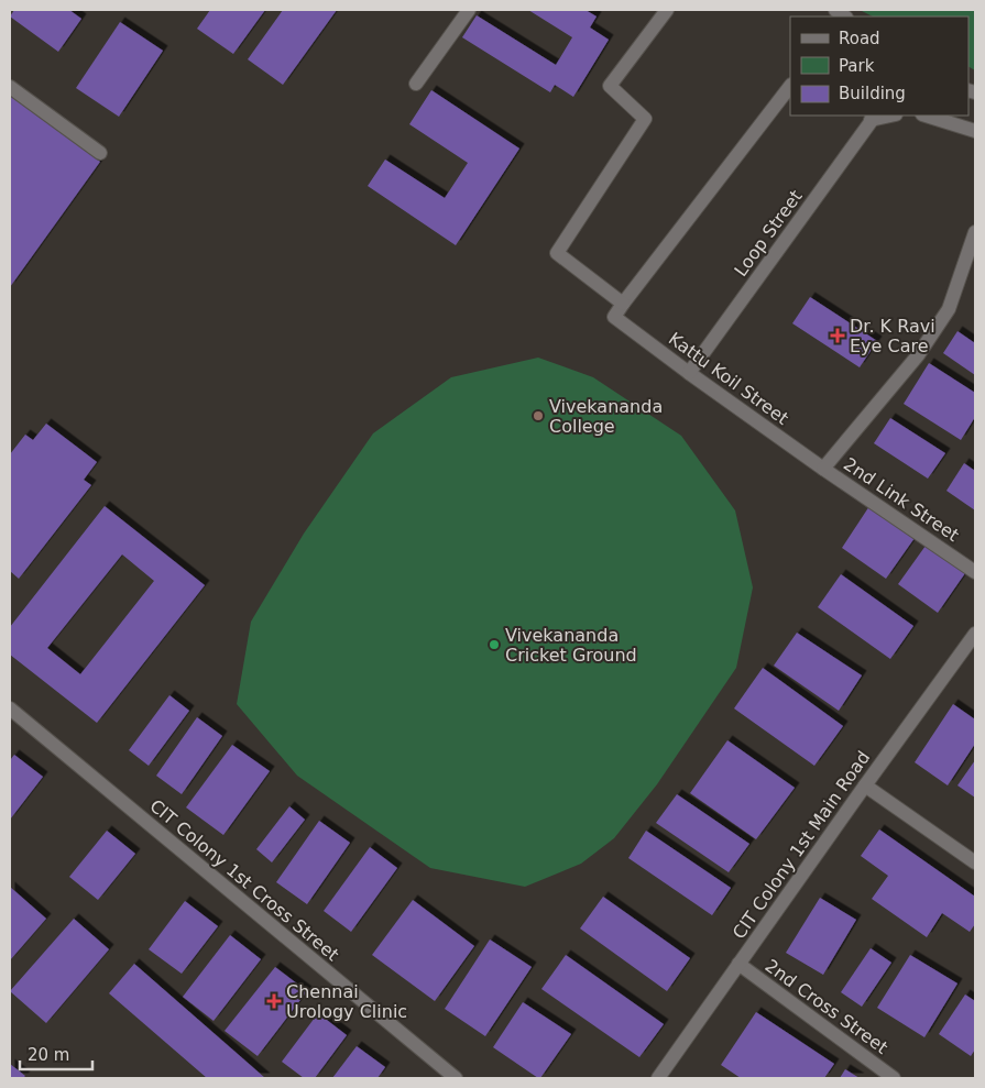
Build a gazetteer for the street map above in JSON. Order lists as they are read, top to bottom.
{
  "streets": {
    "street": [
      "Loop Street",
      "Kattu Koil Street",
      "2nd Link Street",
      "CIT Colony 1st Main Road",
      "CIT Colony 1st Cross Street",
      "2nd Cross Street"
    ]
  },
  "crossings": [
    ["Loop Street", "Kattu Koil Street"],
    ["Kattu Koil Street", "2nd Link Street"],
    ["CIT Colony 1st Main Road", "2nd Cross Street"]
  ],
  "places": {
    "health": ["Dr. K Ravi Eye Care", "Chennai Urology Clinic"],
    "other": ["Vivekananda College", "Vivekananda Cricket Ground"]
  },
  "legend": ["Road", "Park", "Building"],
  "scale_bar": "20 m"
}
